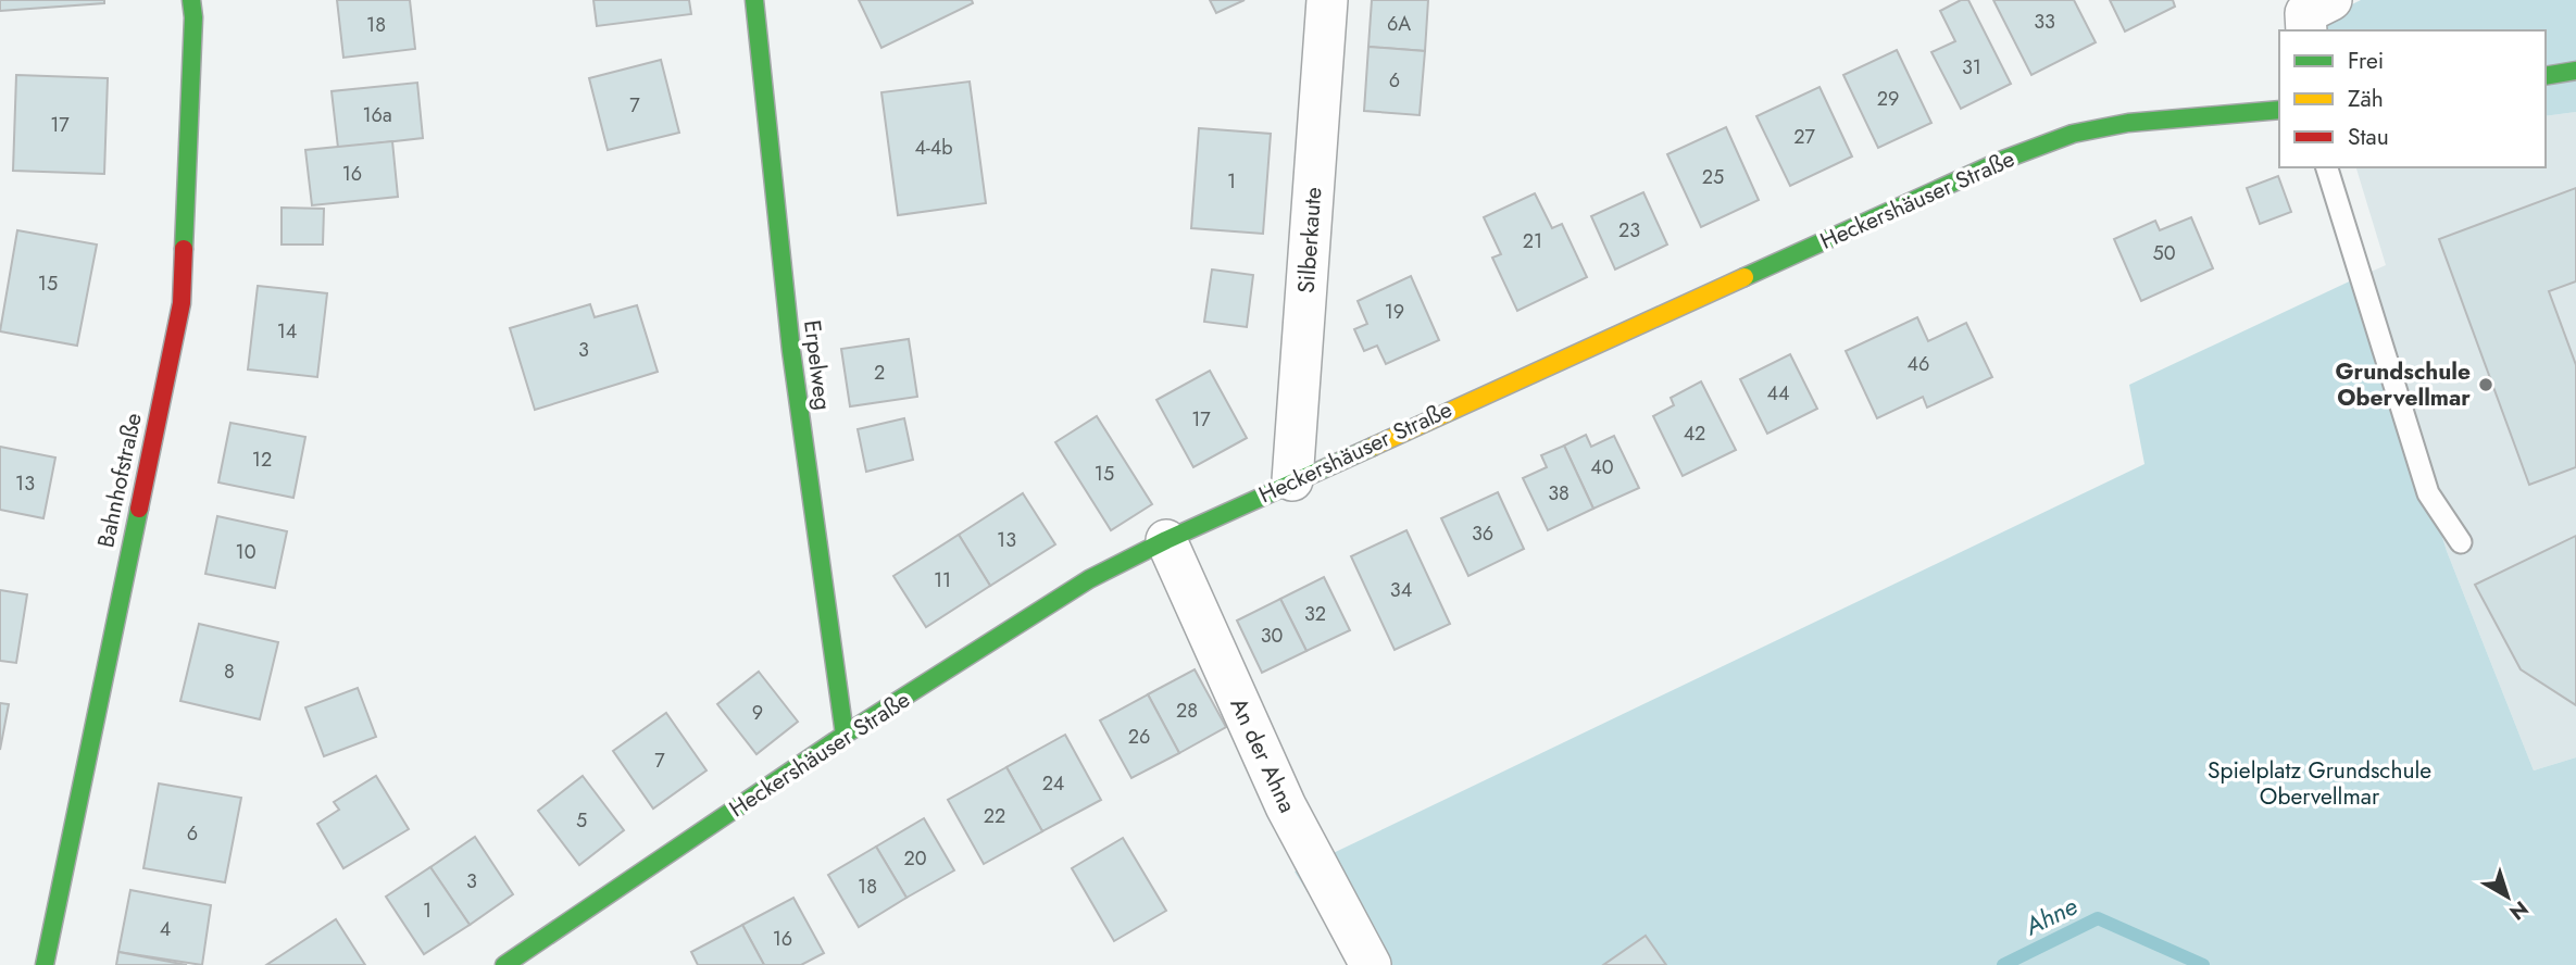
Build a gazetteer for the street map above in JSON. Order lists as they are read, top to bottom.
{
  "streets": {
    "street": [
      "Heckershäuser Straße",
      "Silberkaute",
      "Erpelweg",
      "Bahnhofstraße",
      "An der Ahna"
    ]
  },
  "crossings": [
    ["Heckershäuser Straße", "Silberkaute"],
    ["Heckershäuser Straße", "Erpelweg"],
    ["Heckershäuser Straße", "An der Ahna"]
  ],
  "water": ["Ahne"],
  "parks": ["Spielplatz Grundschule Obervellmar"],
  "places": ["Grundschule Obervellmar"],
  "house_numbers": [
    "33",
    "6A",
    "18",
    "31",
    "6",
    "29",
    "7",
    "16a",
    "17",
    "27",
    "4-4b",
    "16",
    "25",
    "1",
    "23",
    "21",
    "50",
    "15",
    "19",
    "14",
    "3",
    "46",
    "2",
    "44",
    "17",
    "42",
    "12",
    "40",
    "15",
    "13",
    "38",
    "36",
    "13",
    "10",
    "11",
    "34",
    "32",
    "30",
    "8",
    "28",
    "9",
    "26",
    "7",
    "24",
    "22",
    "5",
    "6",
    "20",
    "3",
    "18",
    "1",
    "4",
    "16"
  ],
  "legend": ["Frei", "Zäh", "Stau"],
  "north": "bottom right"
}
